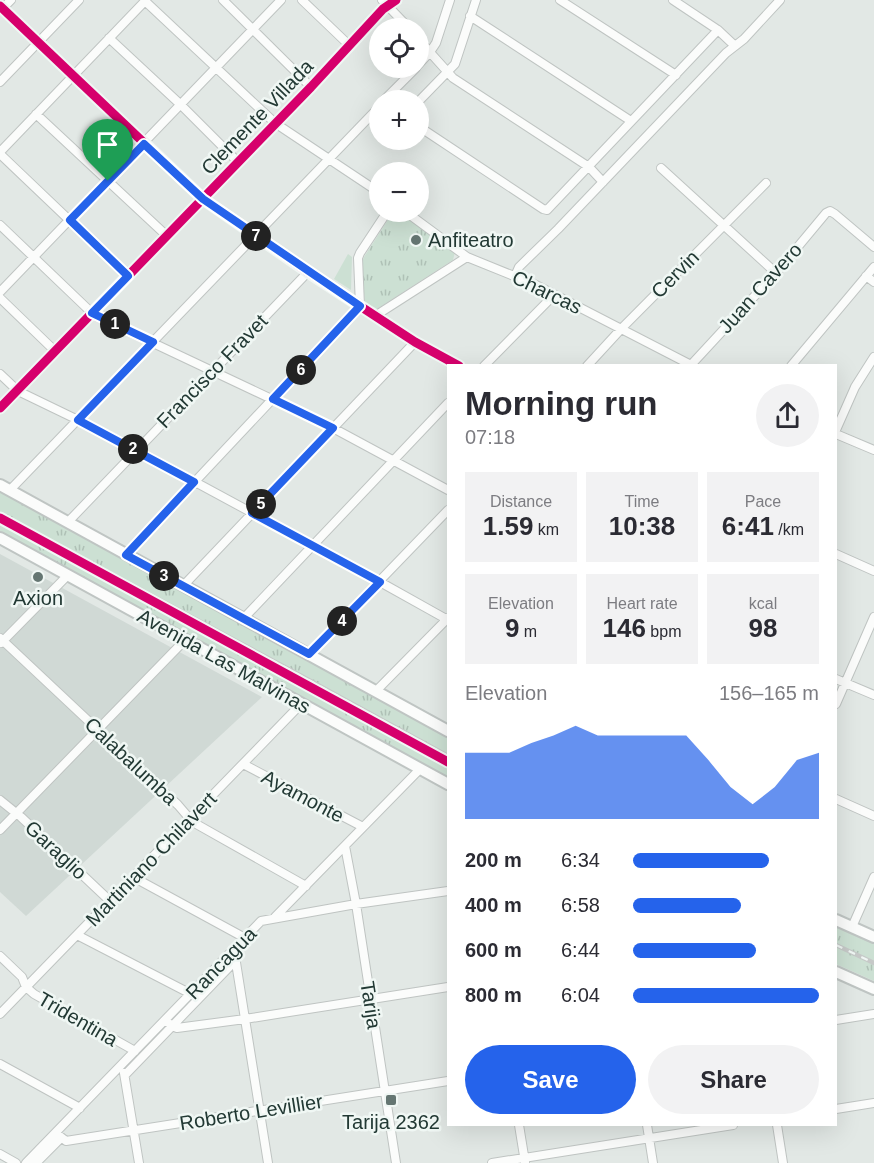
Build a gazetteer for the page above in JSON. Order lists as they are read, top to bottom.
{
  "streets": {
    "main road": ["Avenida Las Malvinas"],
    "street": [
      "Clemente Villada",
      "Cervin",
      "Juan Cavero",
      "Charcas",
      "Francisco Fravet",
      "Calabalumba",
      "Ayamonte",
      "Garaglio",
      "Martiniano Chilavert",
      "Rancagua",
      "Tarija",
      "Tridentina",
      "Roberto Levillier"
    ]
  },
  "crossings": [
    ["Cervin", "Charcas"],
    ["Avenida Las Malvinas", "Martiniano Chilavert"],
    ["Avenida Las Malvinas", "Rancagua"],
    ["Calabalumba", "Martiniano Chilavert"],
    ["Calabalumba", "Rancagua"],
    ["Ayamonte", "Martiniano Chilavert"],
    ["Ayamonte", "Rancagua"],
    ["Garaglio", "Martiniano Chilavert"],
    ["Martiniano Chilavert", "Tridentina"],
    ["Rancagua", "Tarija"],
    ["Rancagua", "Tridentina"],
    ["Rancagua", "Roberto Levillier"],
    ["Tarija", "Roberto Levillier"]
  ],
  "places": {
    "other": ["Anfiteatro", "Axion"],
    "transit": ["Tarija 2362"]
  },
  "page": {
    "map_buttons": ["+", "−"],
    "pins": [
      "7",
      "1",
      "6",
      "2",
      "5",
      "3",
      "4"
    ],
    "heading": ["Morning run", "07:18"],
    "stats": [
      ["Distance", "1.59 km"],
      ["Time", "10:38"],
      ["Pace", "6:41 /km"],
      ["Elevation", "9 m"],
      ["Heart rate", "146 bpm"],
      ["kcal", "98"]
    ],
    "chart": ["Elevation", "156–165 m"],
    "list": [
      {
        "name": "200 m",
        "note": "6:34"
      },
      {
        "name": "400 m",
        "note": "6:58"
      },
      {
        "name": "600 m",
        "note": "6:44"
      },
      {
        "name": "800 m",
        "note": "6:04"
      }
    ],
    "buttons": ["Save", "Share"]
  }
}
